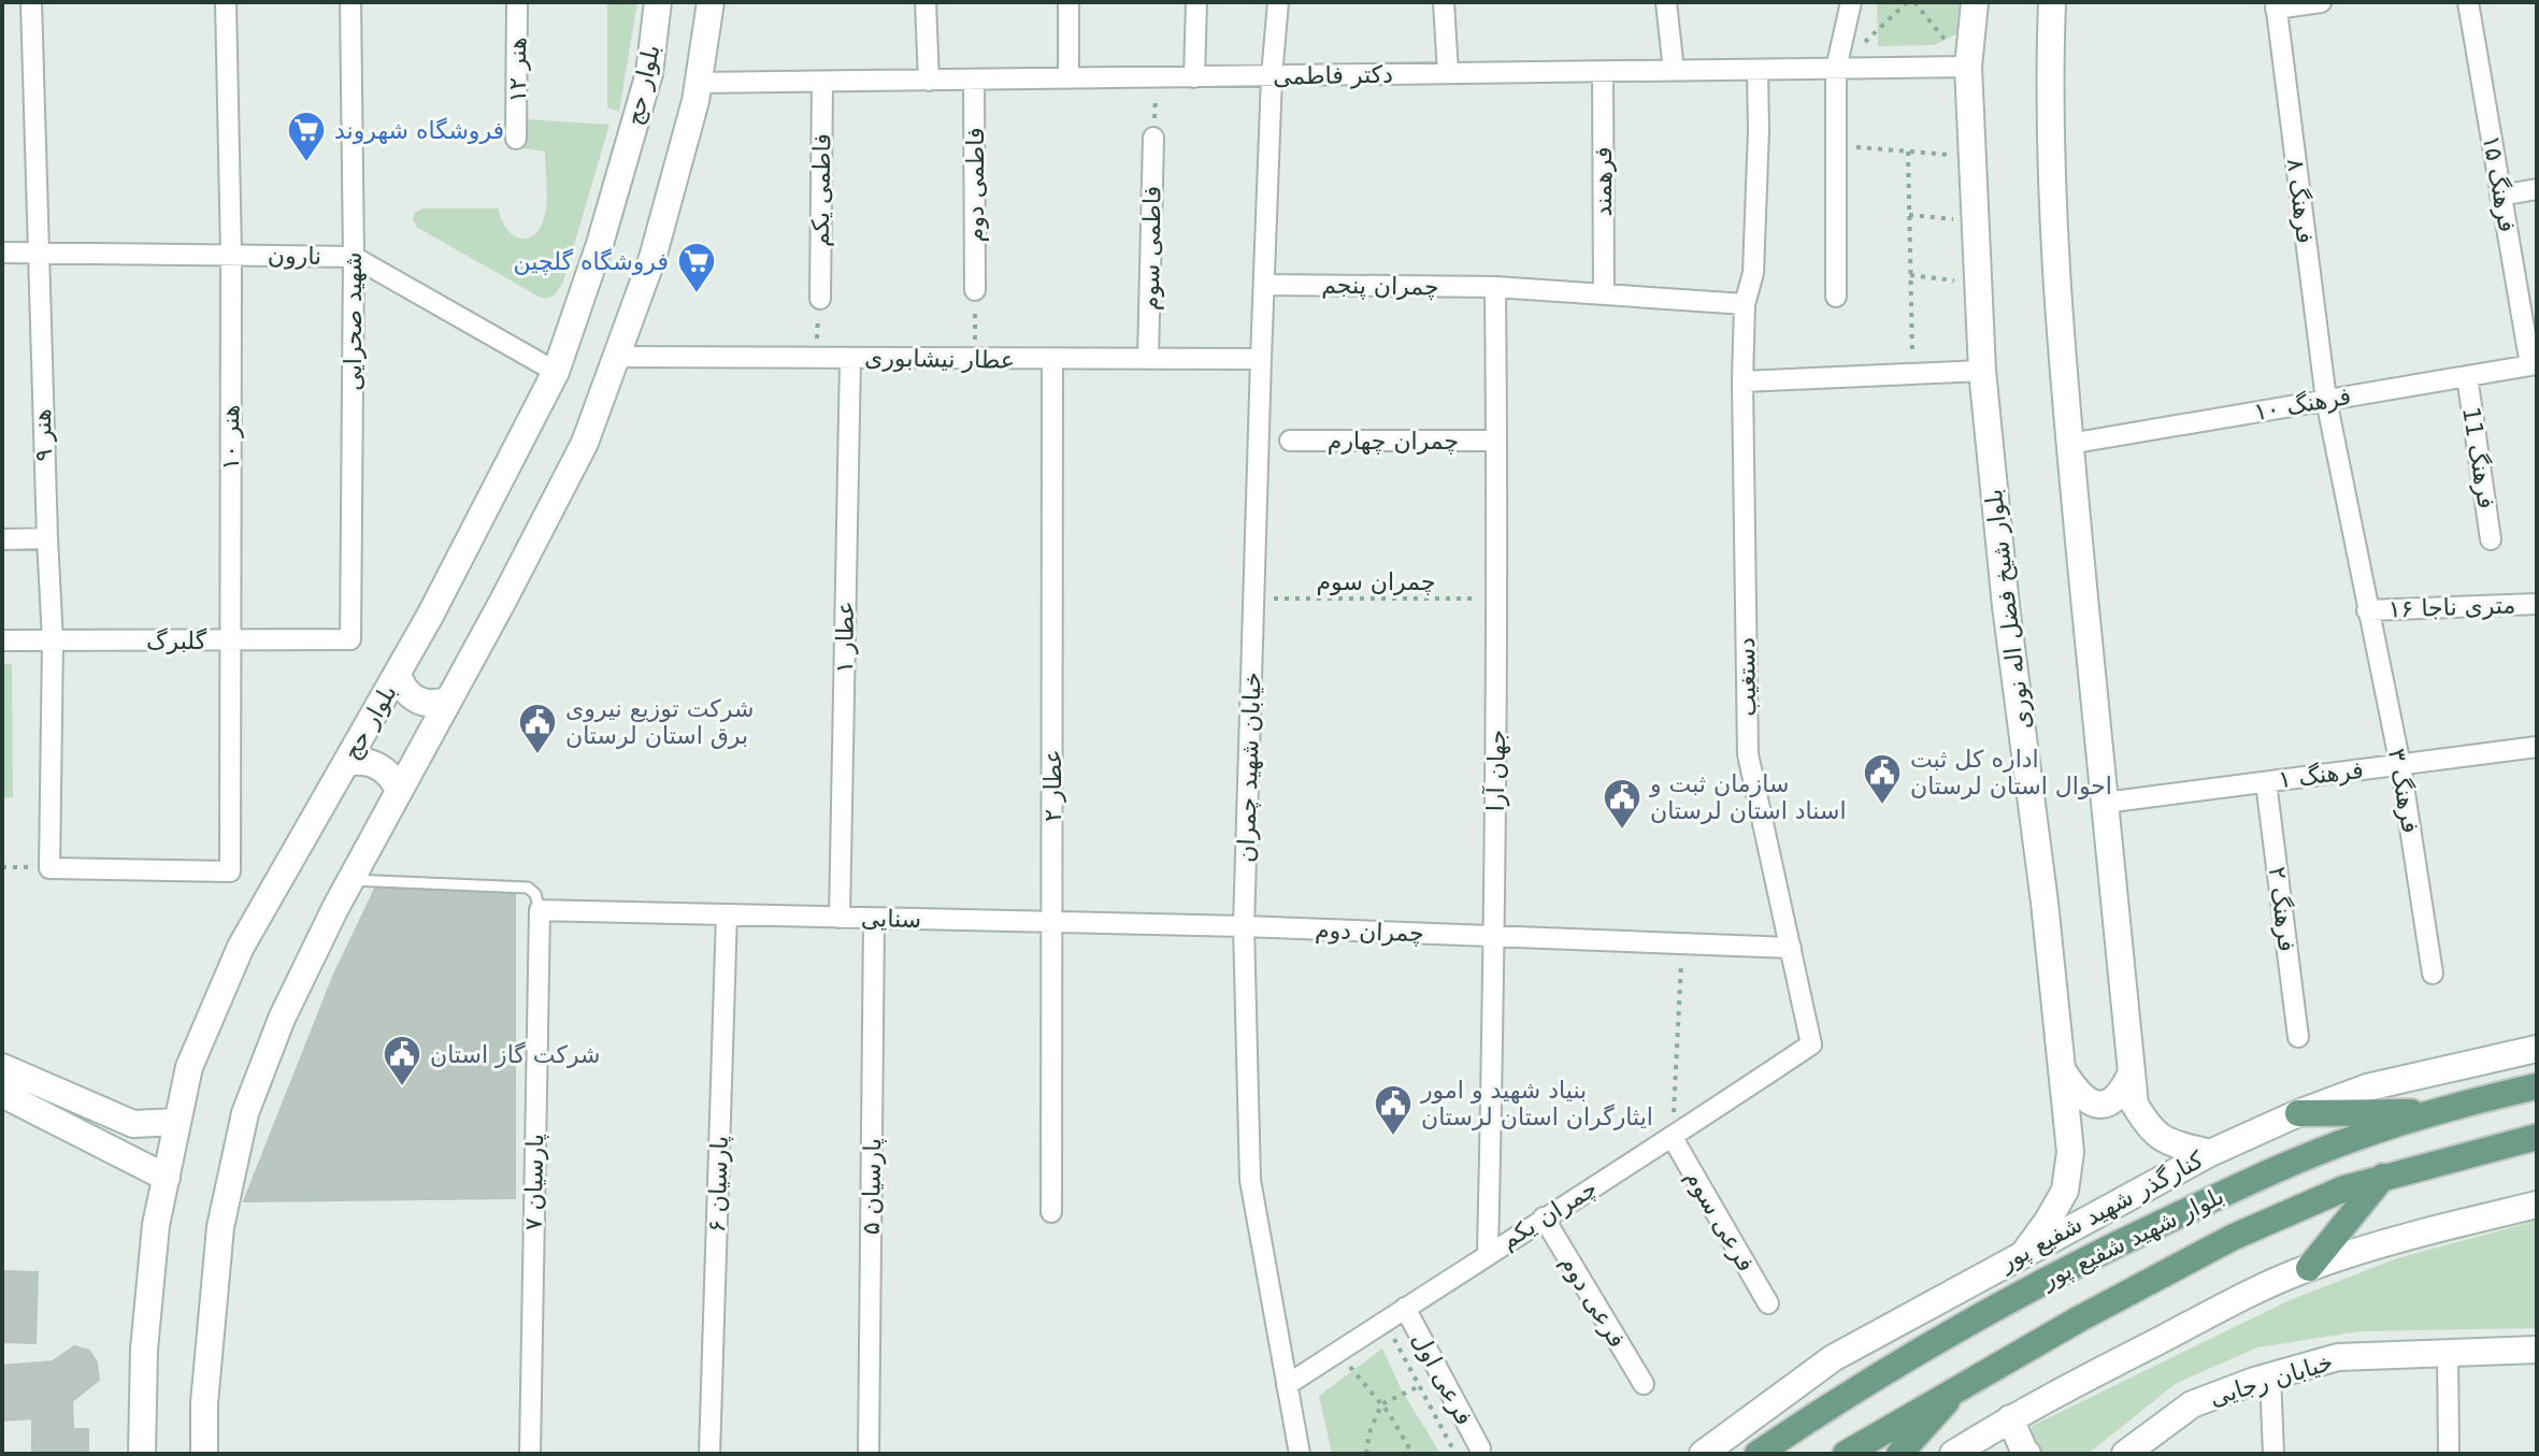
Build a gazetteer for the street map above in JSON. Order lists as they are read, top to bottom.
{
  "streets": {
    "main road": [
      "بلوار حج",
      "بلوار شیخ فضل اله نوری",
      "کنارگذر شهید شفیع پور",
      "بلوار شهید شفیع پور",
      "خیابان رجایی"
    ],
    "street": [
      "هنر ۱۲",
      "دکتر فاطمی",
      "فرهمند",
      "فرهنگ ۱۵",
      "فاطمی دوم",
      "فاطمی یکم",
      "فرهنگ ۸",
      "فاطمی سوم",
      "نارون",
      "چمران پنجم",
      "شهید صحرایی",
      "عطار نیشابوری",
      "فرهنگ ۱۰",
      "هنر ۹",
      "هنر ۱۰",
      "چمران چهارم",
      "فرهنگ 11",
      "۱۶ متری ناجا",
      "عطار ۱",
      "گلبرگ",
      "دستغیب",
      "خیابان شهید چمران",
      "جهان آرا",
      "فرهنگ ۱",
      "عطار ۲",
      "فرهنگ ۳",
      "فرهنگ ۲",
      "سنایی",
      "چمران دوم",
      "پارسیان ۷",
      "پارسیان ۶",
      "پارسیان ۵",
      "چمران یکم",
      "فرعی سوم",
      "فرعی دوم",
      "فرعی اول"
    ],
    "path": ["چمران سوم"]
  },
  "crossings": [
    ["دکتر فاطمی", "فرهمند"],
    ["دکتر فاطمی", "فاطمی دوم"],
    ["دکتر فاطمی", "فاطمی یکم"],
    ["دکتر فاطمی", "بلوار شیخ فضل اله نوری"],
    ["دکتر فاطمی", "دستغیب"],
    ["دکتر فاطمی", "خیابان شهید چمران"],
    ["بلوار حج", "نارون"],
    ["فرهمند", "چمران پنجم"],
    ["فرهنگ ۱۵", "فرهنگ ۱۰"],
    ["فرهنگ ۸", "فرهنگ ۱۰"],
    ["فرهنگ ۸", "۱۶ متری ناجا"],
    ["فرهنگ ۸", "فرهنگ ۳"],
    ["فاطمی سوم", "عطار نیشابوری"],
    ["نارون", "شهید صحرایی"],
    ["نارون", "هنر ۹"],
    ["نارون", "هنر ۱۰"],
    ["چمران پنجم", "دستغیب"],
    ["چمران پنجم", "خیابان شهید چمران"],
    ["چمران پنجم", "جهان آرا"],
    ["شهید صحرایی", "گلبرگ"],
    ["عطار نیشابوری", "عطار ۱"],
    ["عطار نیشابوری", "خیابان شهید چمران"],
    ["عطار نیشابوری", "عطار ۲"],
    ["فرهنگ ۱۰", "فرهنگ 11"],
    ["هنر ۹", "هنر ۱۰"],
    ["هنر ۹", "گلبرگ"],
    ["هنر ۱۰", "گلبرگ"],
    ["چمران چهارم", "جهان آرا"],
    ["چمران سوم", "خیابان شهید چمران"],
    ["چمران سوم", "جهان آرا"],
    ["۱۶ متری ناجا", "فرهنگ ۳"],
    ["بلوار شیخ فضل اله نوری", "کنارگذر شهید شفیع پور"],
    ["عطار ۱", "سنایی"],
    ["دستغیب", "چمران دوم"],
    ["دستغیب", "چمران یکم"],
    ["خیابان شهید چمران", "سنایی"],
    ["خیابان شهید چمران", "چمران دوم"],
    ["خیابان شهید چمران", "چمران یکم"],
    ["جهان آرا", "چمران دوم"],
    ["جهان آرا", "چمران یکم"],
    ["فرهنگ ۱", "فرهنگ ۳"],
    ["فرهنگ ۱", "فرهنگ ۲"],
    ["عطار ۲", "سنایی"],
    ["سنایی", "چمران دوم"],
    ["سنایی", "پارسیان ۷"],
    ["سنایی", "پارسیان ۶"],
    ["سنایی", "پارسیان ۵"],
    ["چمران یکم", "فرعی سوم"],
    ["چمران یکم", "فرعی دوم"],
    ["چمران یکم", "فرعی اول"]
  ],
  "places": {
    "supermarket": ["فروشگاه شهروند", "فروشگاه گلچین"],
    "public building": [
      "شرکت توزیع نیروی برق استان لرستان",
      "اداره کل ثبت احوال استان لرستان",
      "سازمان ثبت و اسناد استان لرستان",
      "شرکت گاز استان",
      "بنیاد شهید و امور ایثارگران استان لرستان"
    ]
  }
}
